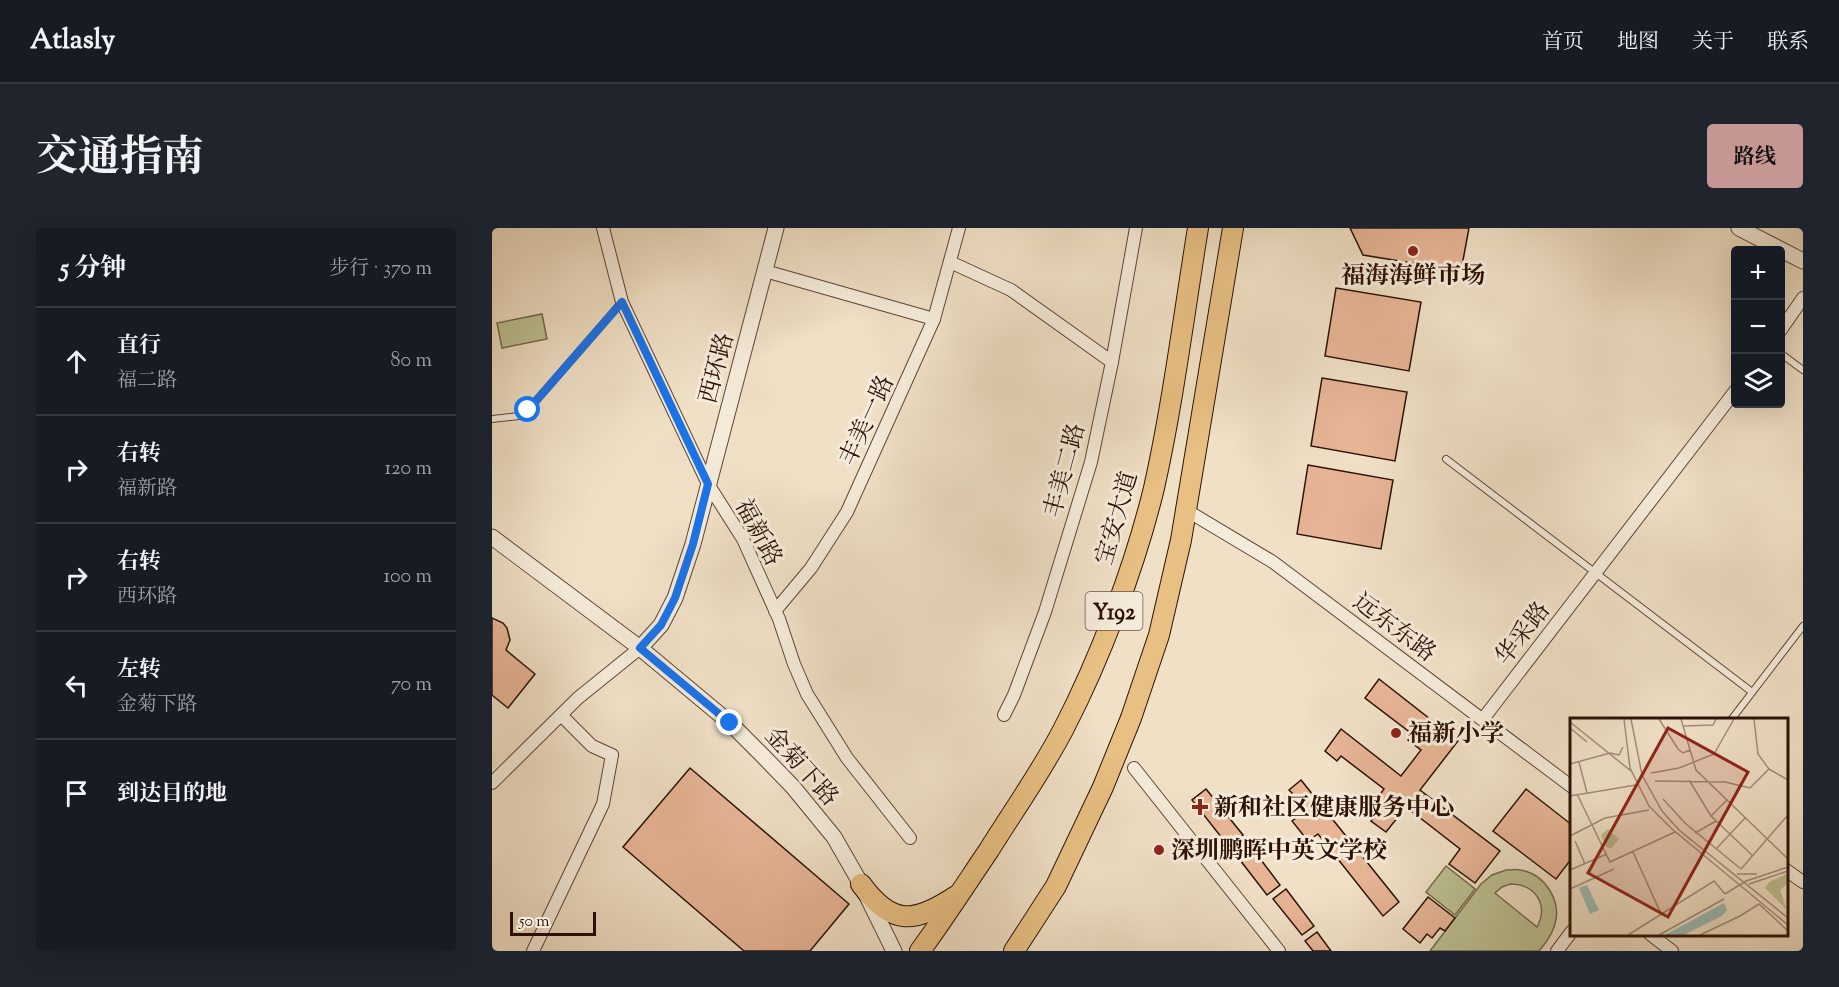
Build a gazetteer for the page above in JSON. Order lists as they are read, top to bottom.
{
  "streets": {
    "main road": ["宝安大道", "Y192"],
    "street": [
      "西环路",
      "丰美一路",
      "丰美二路",
      "福新路",
      "远东东路",
      "华采路",
      "金菊下路"
    ]
  },
  "crossings": [
    ["西环路", "福新路"],
    ["西环路", "金菊下路"],
    ["丰美一路", "福新路"],
    ["Y192", "远东东路"],
    ["远东东路", "华采路"]
  ],
  "places": {
    "other": ["福海海鲜市场", "福新小学", "深圳鹏晖中英文学校"],
    "health": ["新和社区健康服务中心"]
  },
  "scale_bar": "50 m",
  "page": {
    "header": "Atlasly",
    "nav": [
      "首页",
      "地图",
      "关于",
      "联系"
    ],
    "title": "交通指南",
    "buttons": "路线",
    "heading": ["5 分钟", "步行 · 370 m"],
    "map_buttons": ["+", "−"],
    "list": [
      ["直行", "福二路", "80 m"],
      ["右转", "福新路", "120 m"],
      ["右转", "西环路", "100 m"],
      ["左转", "金菊下路", "70 m"],
      "到达目的地"
    ],
    "scale": "50 m"
  }
}
